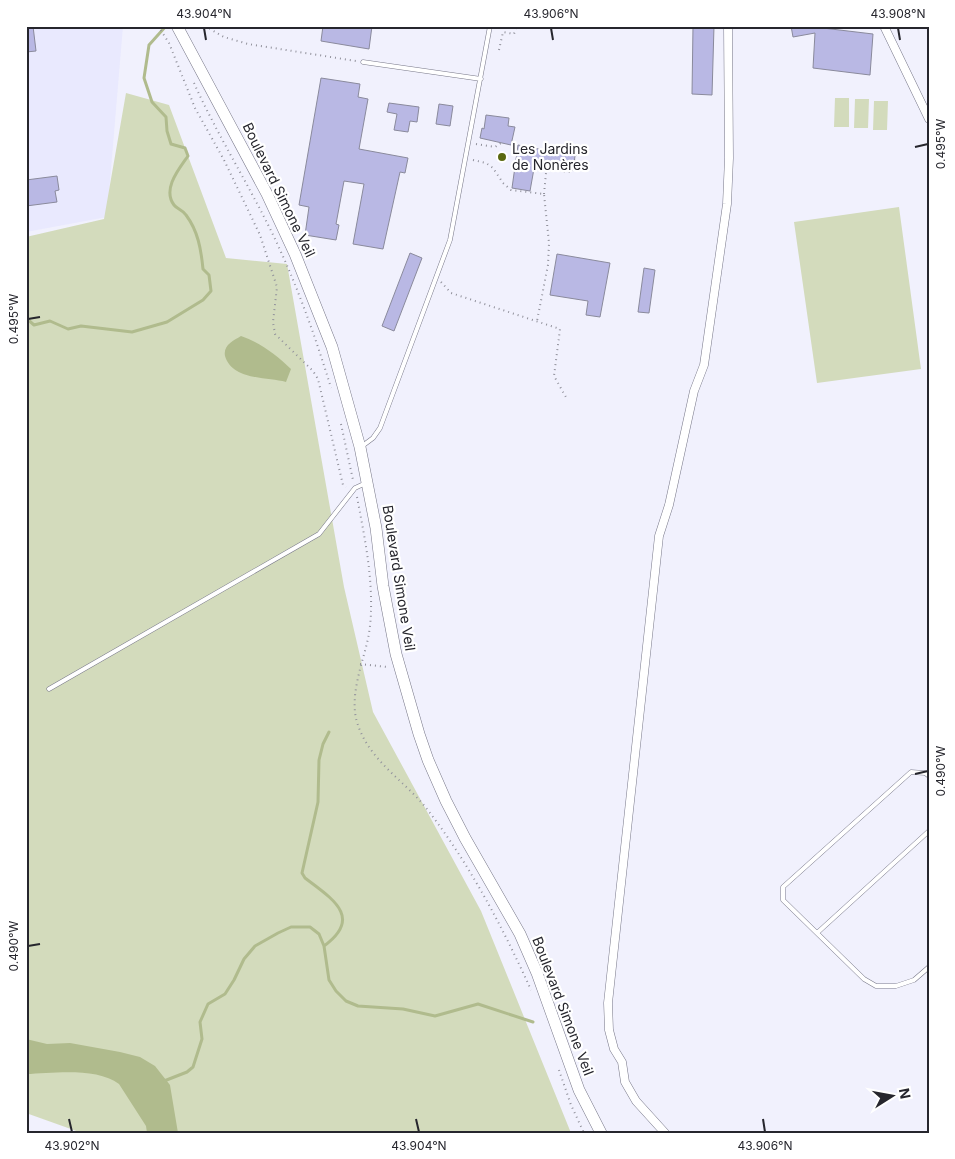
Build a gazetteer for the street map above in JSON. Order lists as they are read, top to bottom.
{
  "streets": {
    "main road": ["Boulevard Simone Veil"]
  },
  "places": ["Les Jardins de Nonères"],
  "north": "right",
  "coordinates": [
    "43.904°N",
    "43.906°N",
    "43.908°N",
    "0.495°W",
    "0.490°W",
    "43.902°N"
  ]
}
